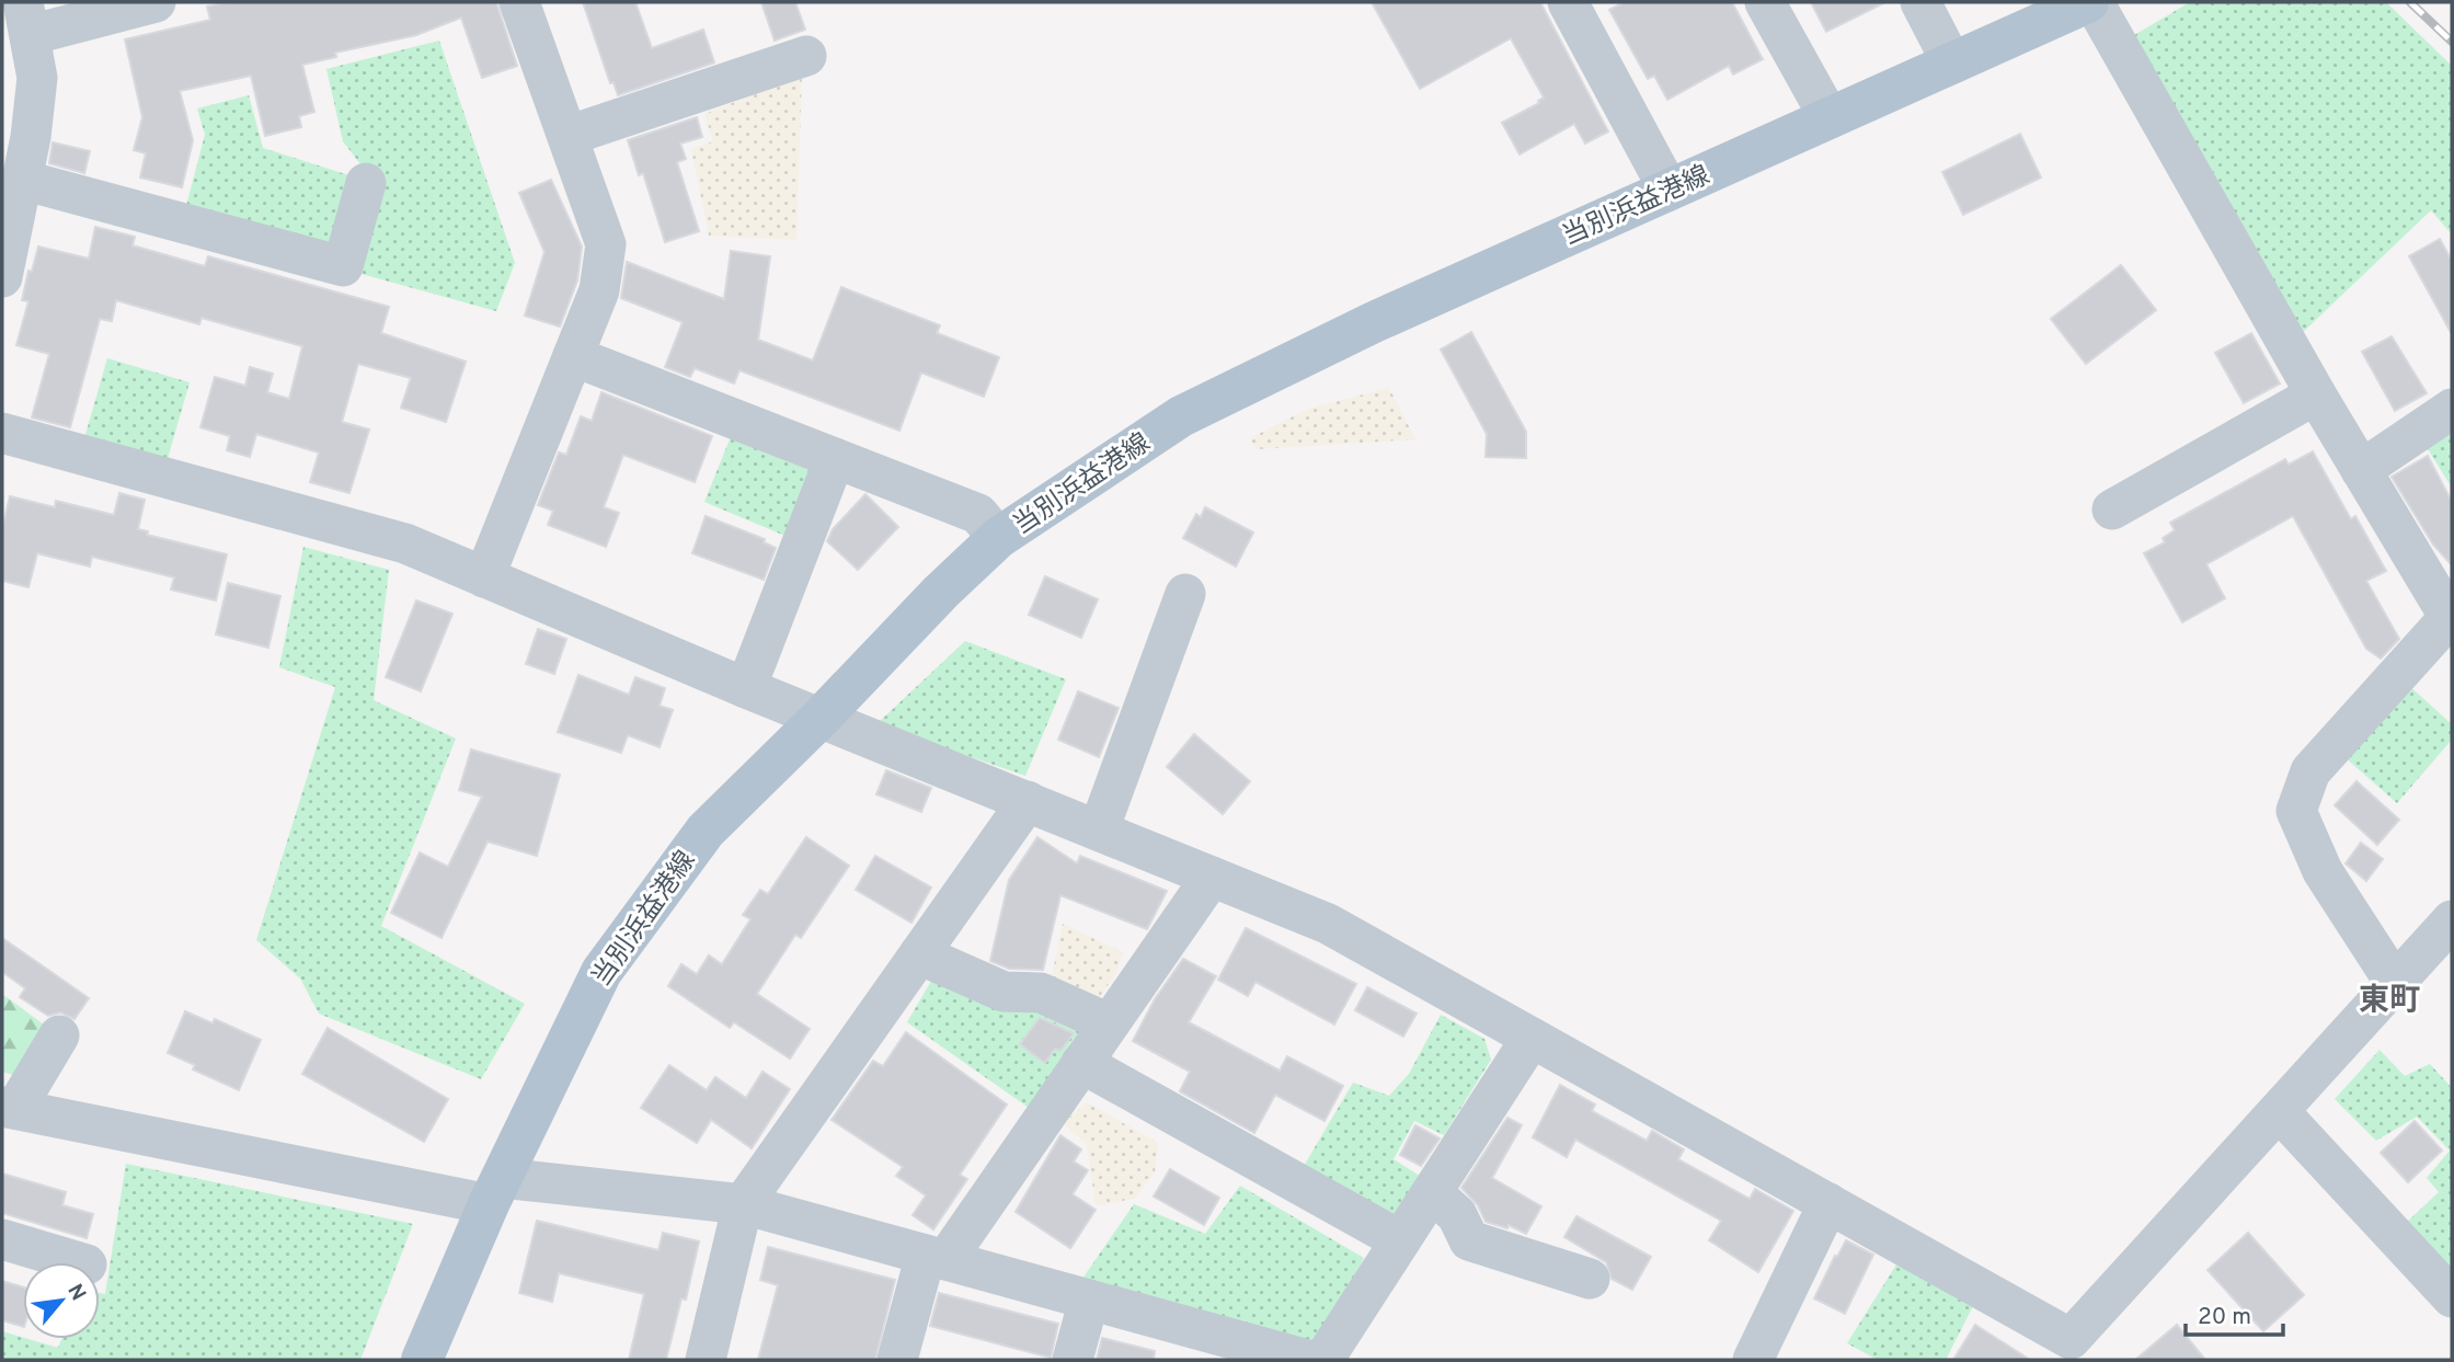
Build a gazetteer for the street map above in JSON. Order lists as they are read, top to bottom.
{
  "streets": {
    "main road": ["当別浜益港線"]
  },
  "districts": ["東町"],
  "scale_bar": "20 m",
  "north": "top right"
}
